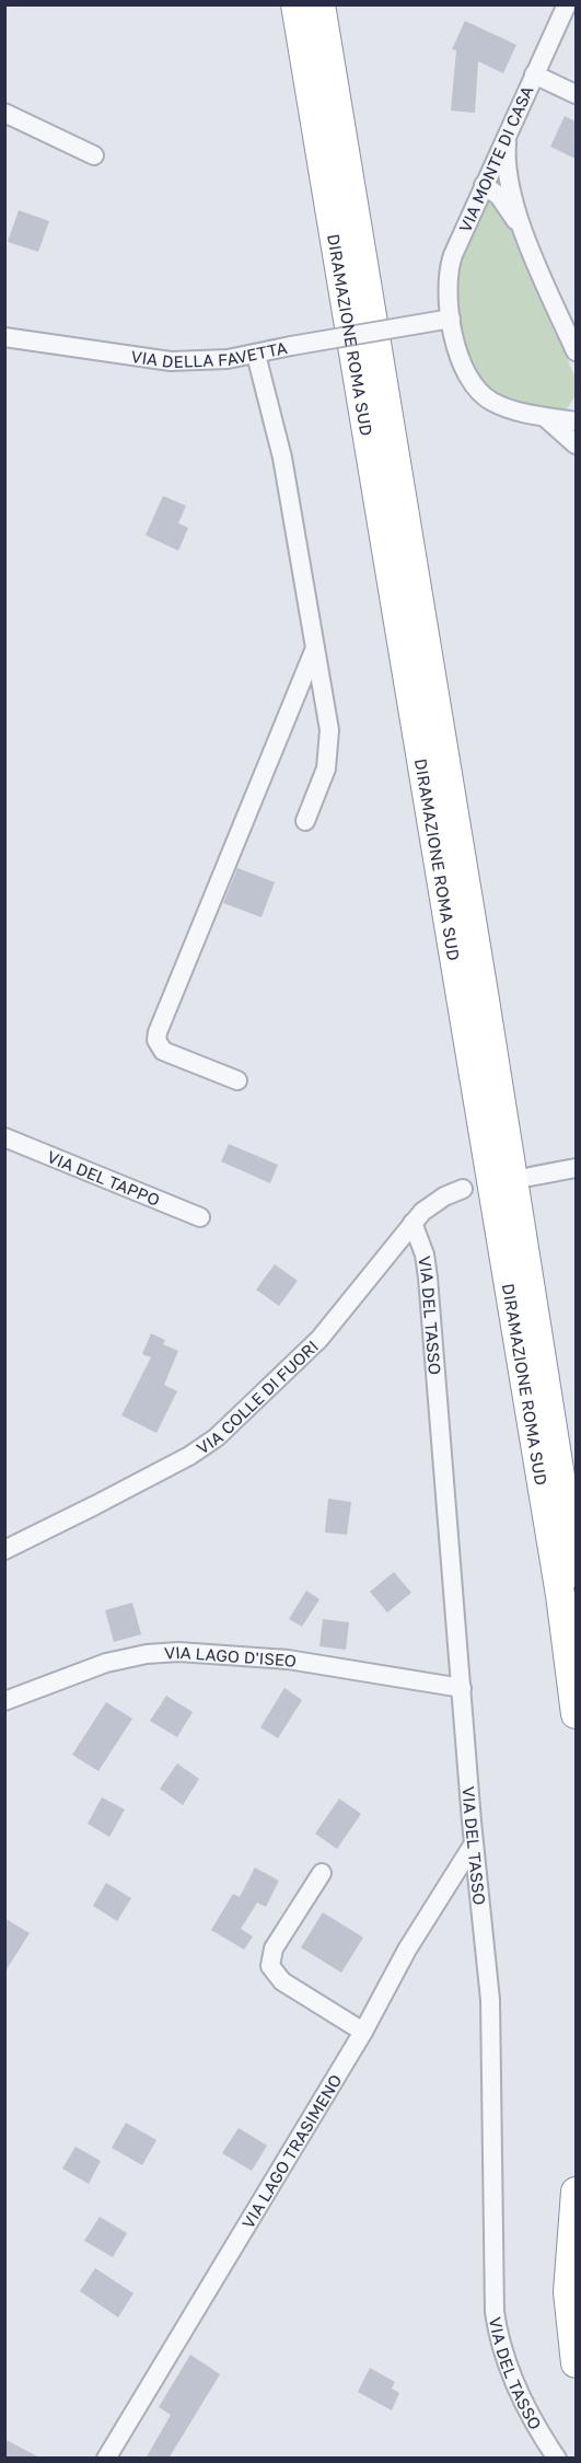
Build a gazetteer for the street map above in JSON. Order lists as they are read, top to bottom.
{
  "streets": {
    "highway": ["DIRAMAZIONE ROMA SUD"],
    "street": [
      "VIA MONTE DI CASA",
      "VIA DELLA FAVETTA",
      "VIA DEL TAPPO",
      "VIA DEL TASSO",
      "VIA COLLE DI FUORI",
      "VIA LAGO D'ISEO",
      "VIA LAGO TRASIMENO"
    ]
  },
  "crossings": [
    ["VIA MONTE DI CASA", "VIA DELLA FAVETTA"],
    ["VIA DEL TASSO", "VIA COLLE DI FUORI"],
    ["VIA DEL TASSO", "VIA LAGO D'ISEO"],
    ["VIA DEL TASSO", "VIA LAGO TRASIMENO"]
  ]
}
